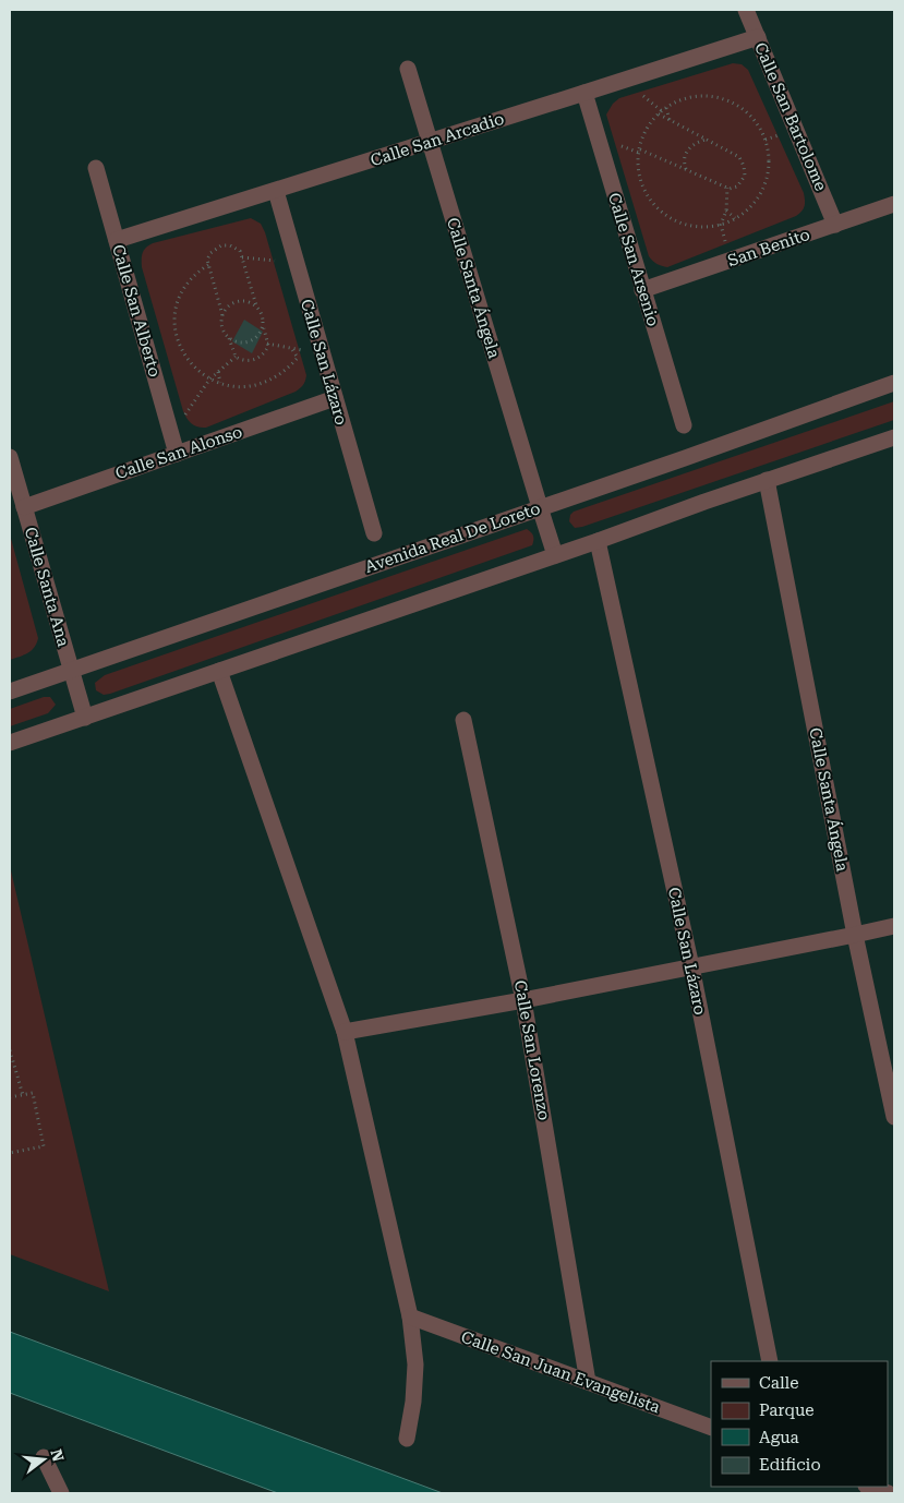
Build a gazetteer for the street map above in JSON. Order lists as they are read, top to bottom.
{
  "streets": {
    "street": [
      "Calle San Bartolome",
      "Calle San Arcadio",
      "San Benito",
      "Calle San Arsenio",
      "Calle Santa Ángela",
      "Calle San Alberto",
      "Calle San Lázaro",
      "Calle San Alonso",
      "Avenida Real De Loreto",
      "Calle Santa Ana",
      "Calle San Lorenzo",
      "Calle San Juan Evangelista"
    ]
  },
  "crossings": [
    ["Calle San Bartolome", "Calle San Arcadio"],
    ["Calle San Bartolome", "San Benito"],
    ["Calle San Arcadio", "Calle San Arsenio"],
    ["Calle San Arcadio", "Calle Santa Ángela"],
    ["Calle San Arcadio", "Calle San Alberto"],
    ["Calle San Arcadio", "Calle San Lázaro"],
    ["San Benito", "Calle San Arsenio"],
    ["Calle Santa Ángela", "Avenida Real De Loreto"],
    ["Calle San Alberto", "Calle San Alonso"],
    ["Calle San Lázaro", "Calle San Alonso"],
    ["Calle San Alonso", "Calle Santa Ana"],
    ["Avenida Real De Loreto", "Calle Santa Ana"],
    ["Calle San Lorenzo", "Calle San Juan Evangelista"]
  ],
  "legend": [
    "Calle",
    "Parque",
    "Agua",
    "Edificio"
  ],
  "north": "right"
}
